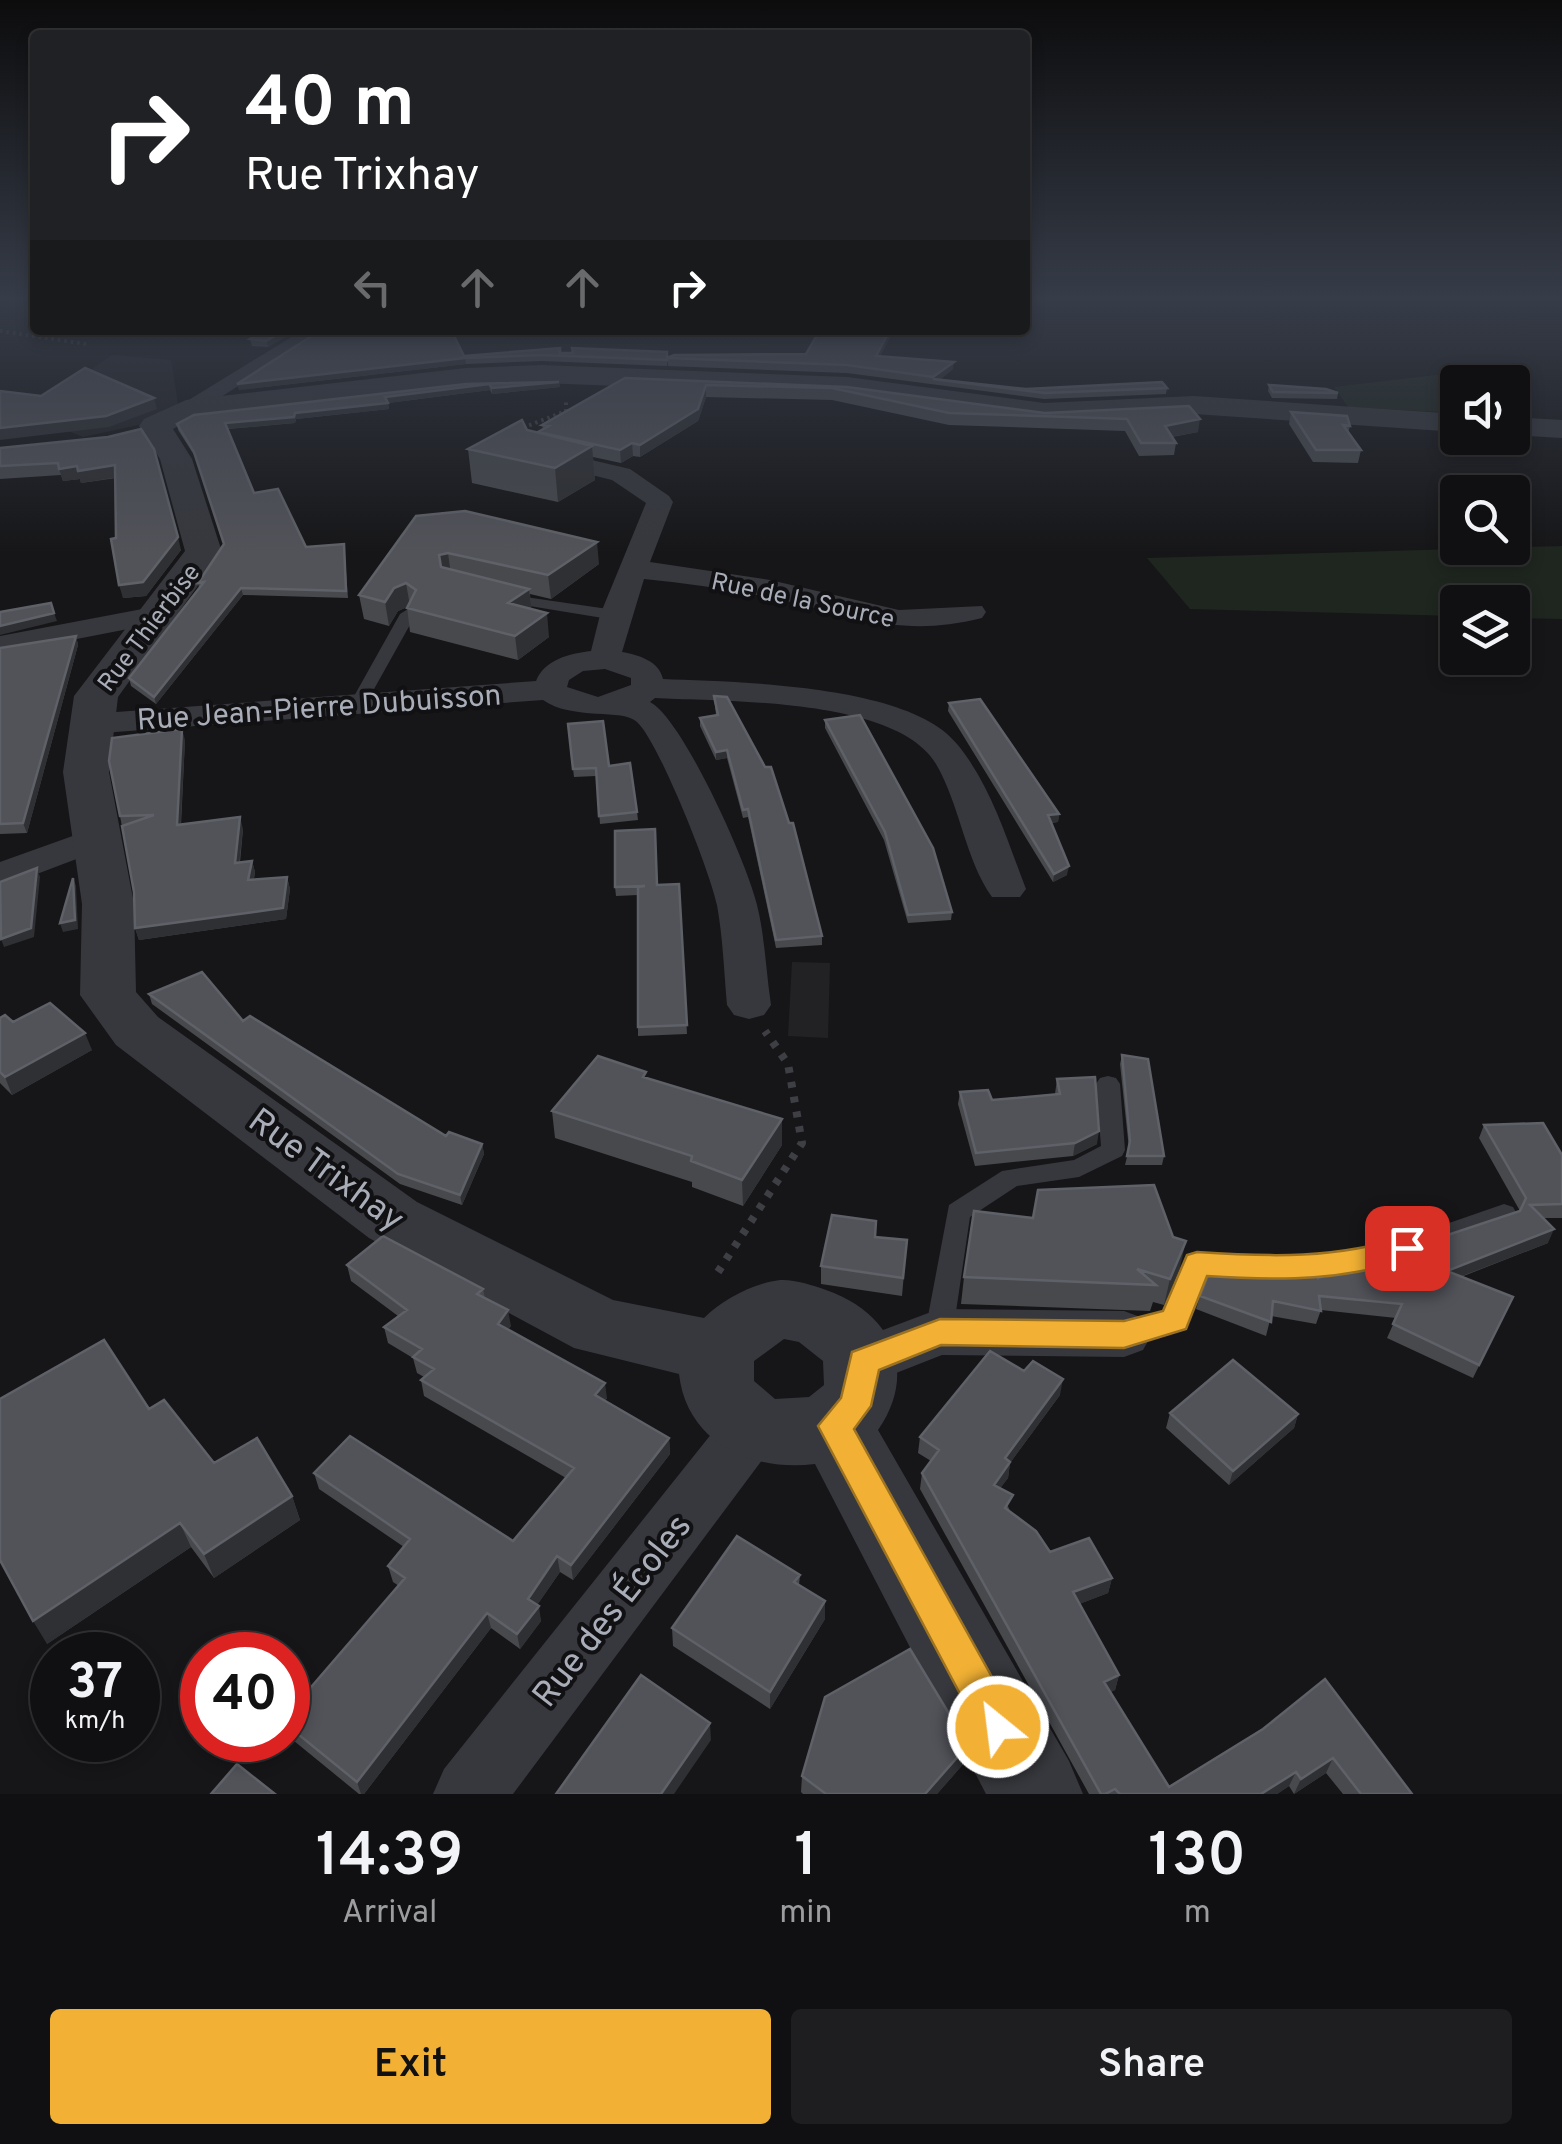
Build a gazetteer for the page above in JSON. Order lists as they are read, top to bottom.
{
  "streets": {
    "street": [
      "Rue de la Source",
      "Rue Thierbise",
      "Rue Jean-Pierre Dubuisson",
      "Rue Trixhay",
      "Rue des Écoles"
    ]
  },
  "crossings": [
    ["Rue Thierbise", "Rue Jean-Pierre Dubuisson"],
    ["Rue Thierbise", "Rue Trixhay"],
    ["Rue Trixhay", "Rue des Écoles"]
  ],
  "page": {
    "turn": ["40 m", "Rue Trixhay"],
    "speed": "37 km/h",
    "limit": "40",
    "eta": [
      "14:39",
      "Arrival",
      "1",
      "min",
      "130",
      "m"
    ],
    "buttons": ["Exit", "Share"]
  }
}
